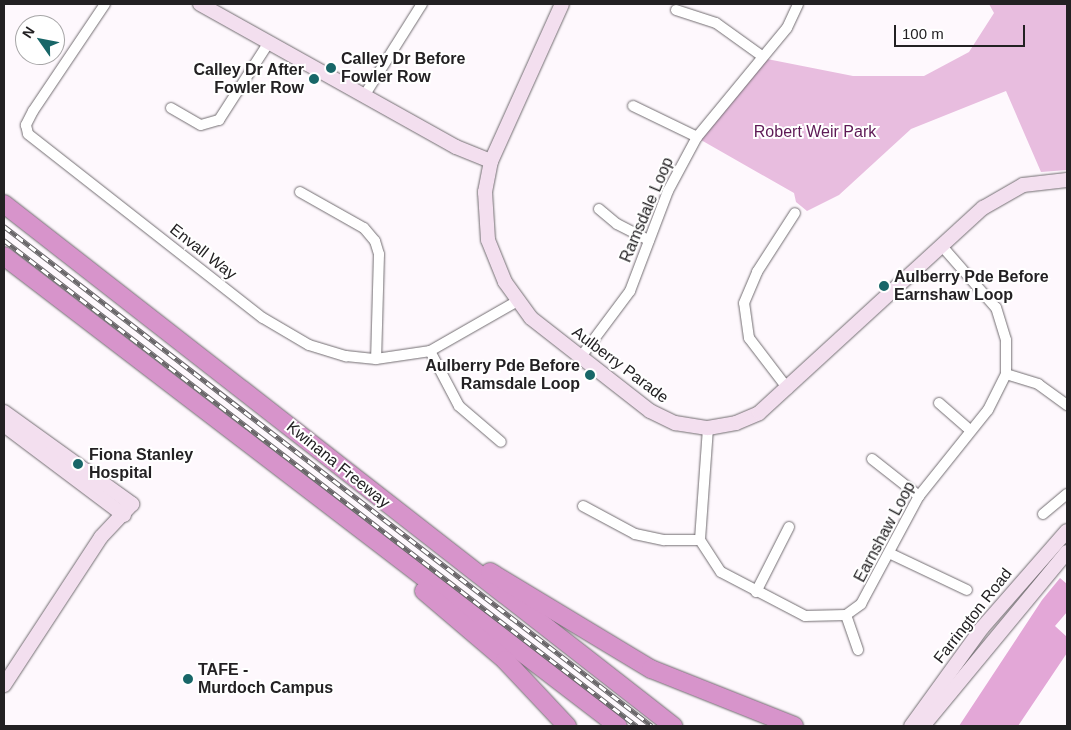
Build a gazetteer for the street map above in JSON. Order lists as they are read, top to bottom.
{
  "streets": {
    "highway": ["Kwinana Freeway"],
    "main road": ["Aulberry Parade", "Farrington Road"],
    "street": ["Ramsdale Loop", "Envall Way", "Earnshaw Loop"]
  },
  "crossings": [
    ["Ramsdale Loop", "Aulberry Parade"],
    ["Envall Way", "Aulberry Parade"],
    ["Aulberry Parade", "Earnshaw Loop"]
  ],
  "parks": ["Robert Weir Park"],
  "places": [
    "Calley Dr Before Fowler Row",
    "Calley Dr After Fowler Row",
    "Aulberry Pde Before Earnshaw Loop",
    "Aulberry Pde Before Ramsdale Loop",
    "Fiona Stanley Hospital",
    "TAFE - Murdoch Campus"
  ],
  "scale_bar": "100 m",
  "north": "top left"
}
